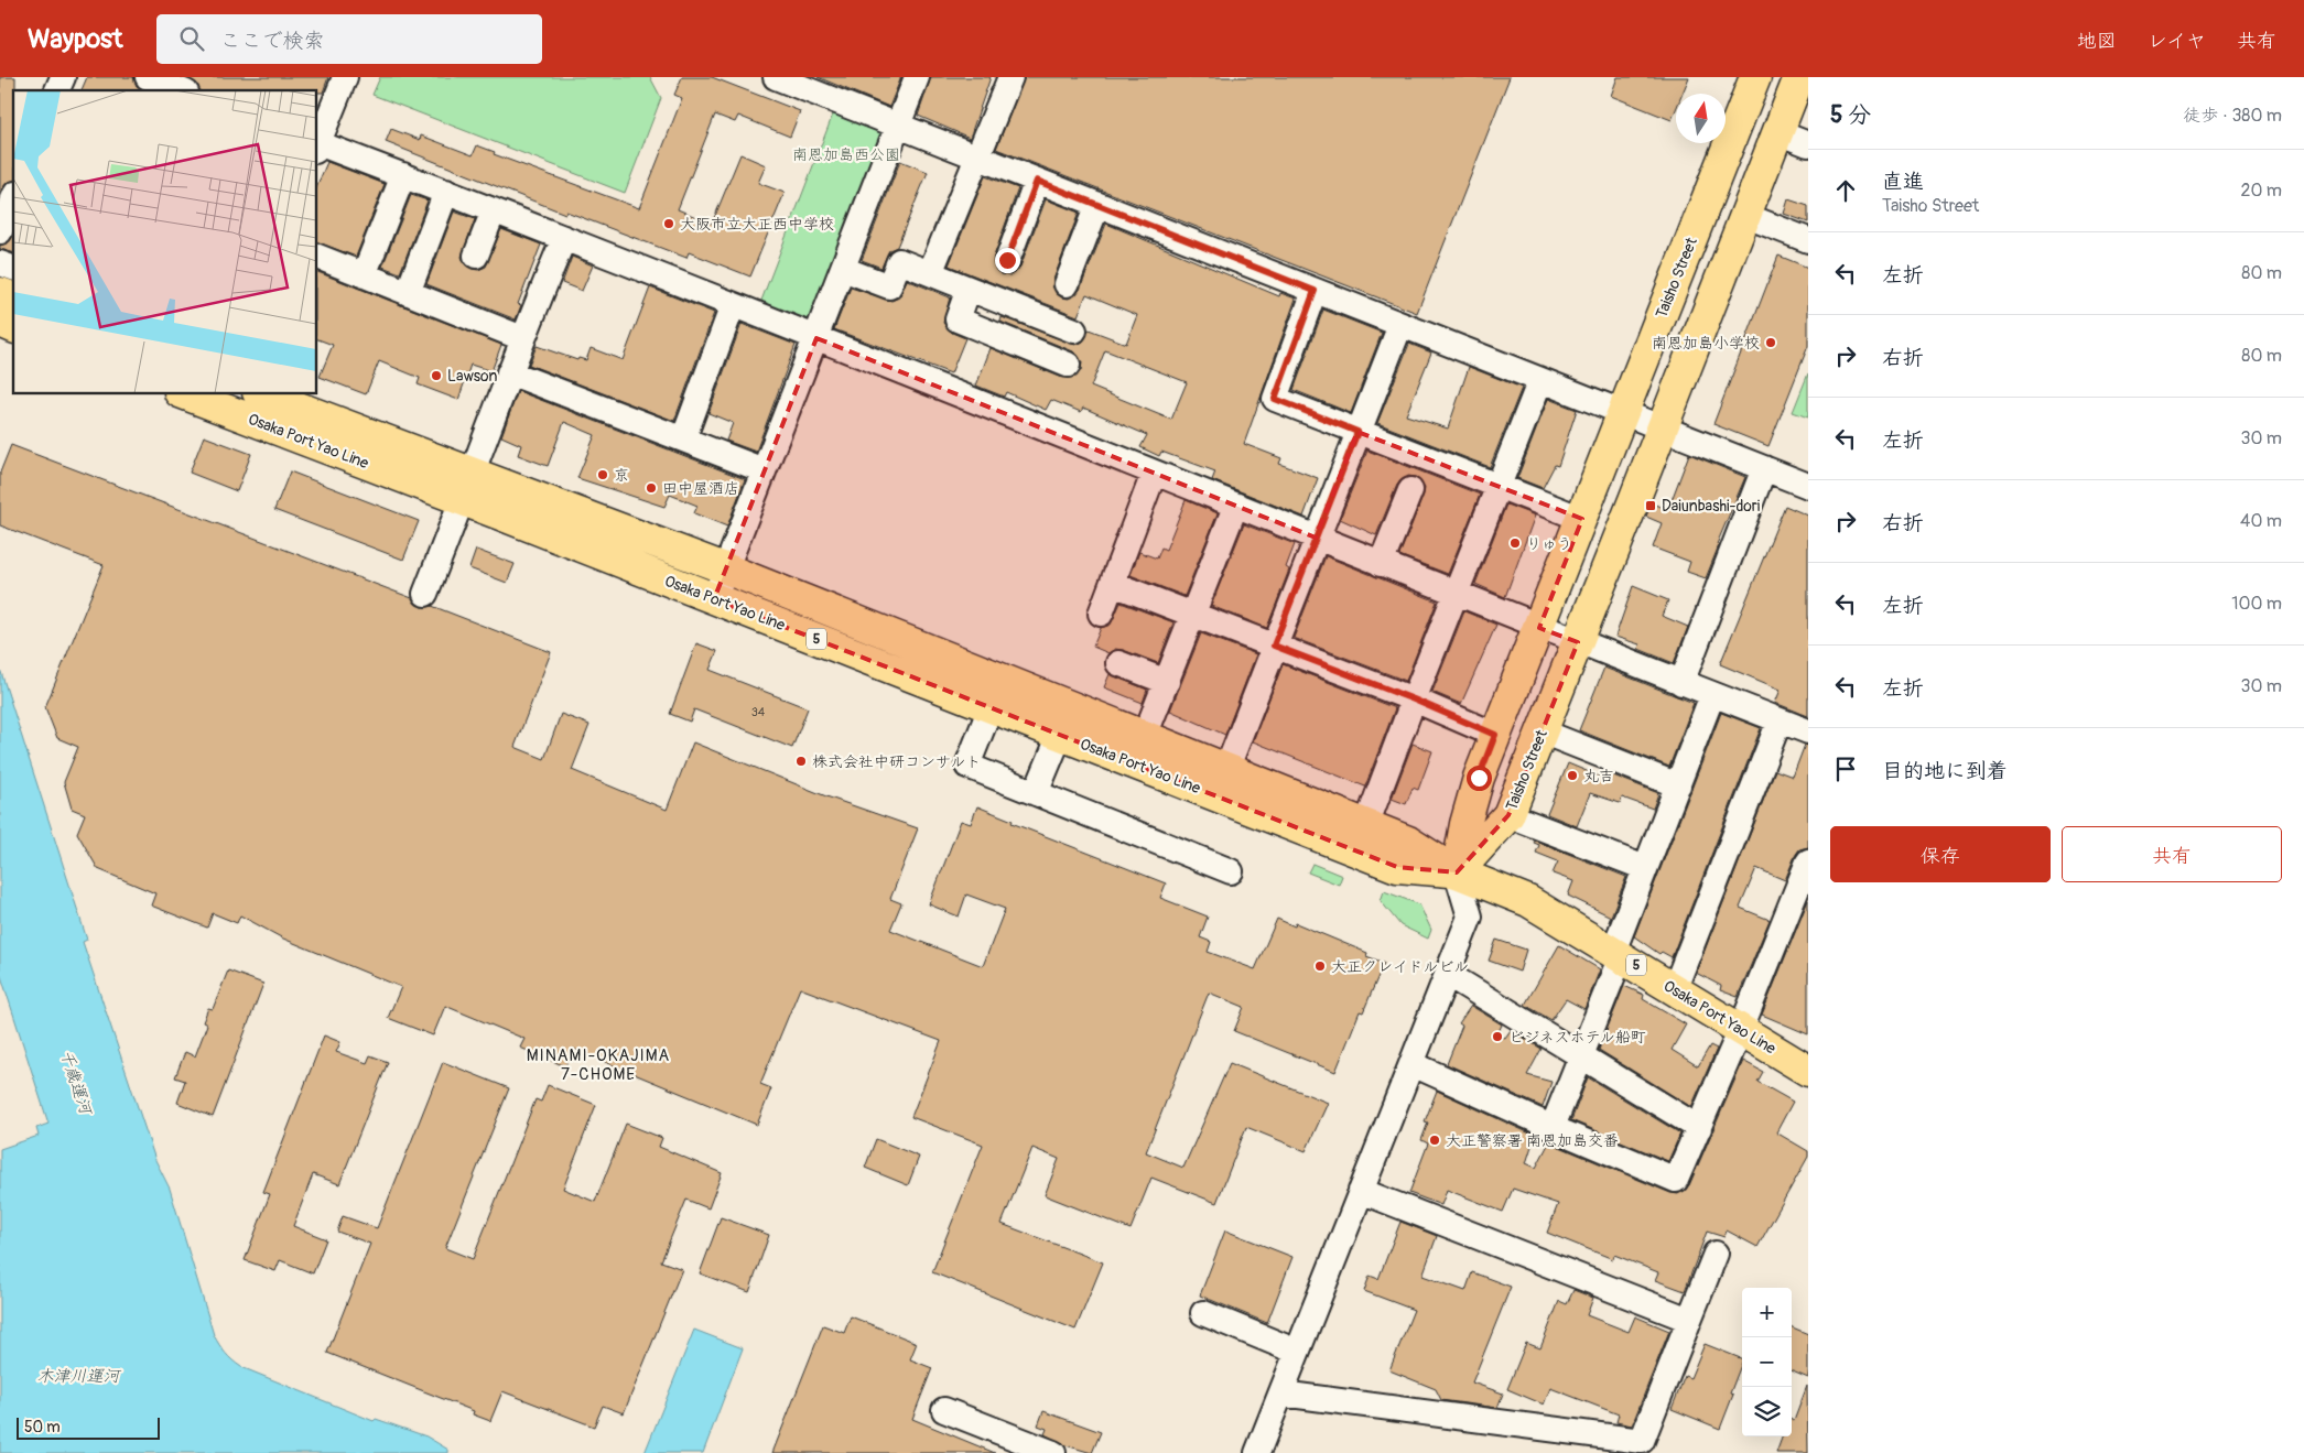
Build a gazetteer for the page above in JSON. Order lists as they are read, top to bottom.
{
  "streets": {
    "main road": ["Taisho Street", "Osaka Port Yao Line", "5"]
  },
  "crossings": [
    ["Taisho Street", "Osaka Port Yao Line"]
  ],
  "districts": ["MINAMI-OKAJIMA 7-CHOME"],
  "water": ["千歳運河", "木津川運河"],
  "parks": ["南恩加島西公園"],
  "places": {
    "other": [
      "大阪市立大正西中学校",
      "南恩加島小学校",
      "Lawson",
      "京",
      "田中屋酒店",
      "りゅう",
      "株式会社中研コンサルト",
      "丸吉",
      "大正クレイドルビル",
      "ビジネスホテル船町",
      "大正警察署 南恩加島交番"
    ],
    "transit": ["Daiunbashi-dori"]
  },
  "house_numbers": ["34"],
  "scale_bar": "50 m",
  "north": "top",
  "page": {
    "header": "Waypost",
    "search": "ここで検索",
    "nav": ["地図", "レイヤ", "共有"],
    "heading": ["5 分", "徒歩 · 380 m"],
    "list": [
      ["直進", "Taisho Street", "20 m"],
      ["左折", "80 m"],
      ["右折", "80 m"],
      ["左折", "30 m"],
      ["右折", "40 m"],
      ["左折", "100 m"],
      ["左折", "30 m"],
      "目的地に到着"
    ],
    "buttons": ["保存", "共有"],
    "map_buttons": ["+", "−"],
    "scale": "50 m"
  }
}
